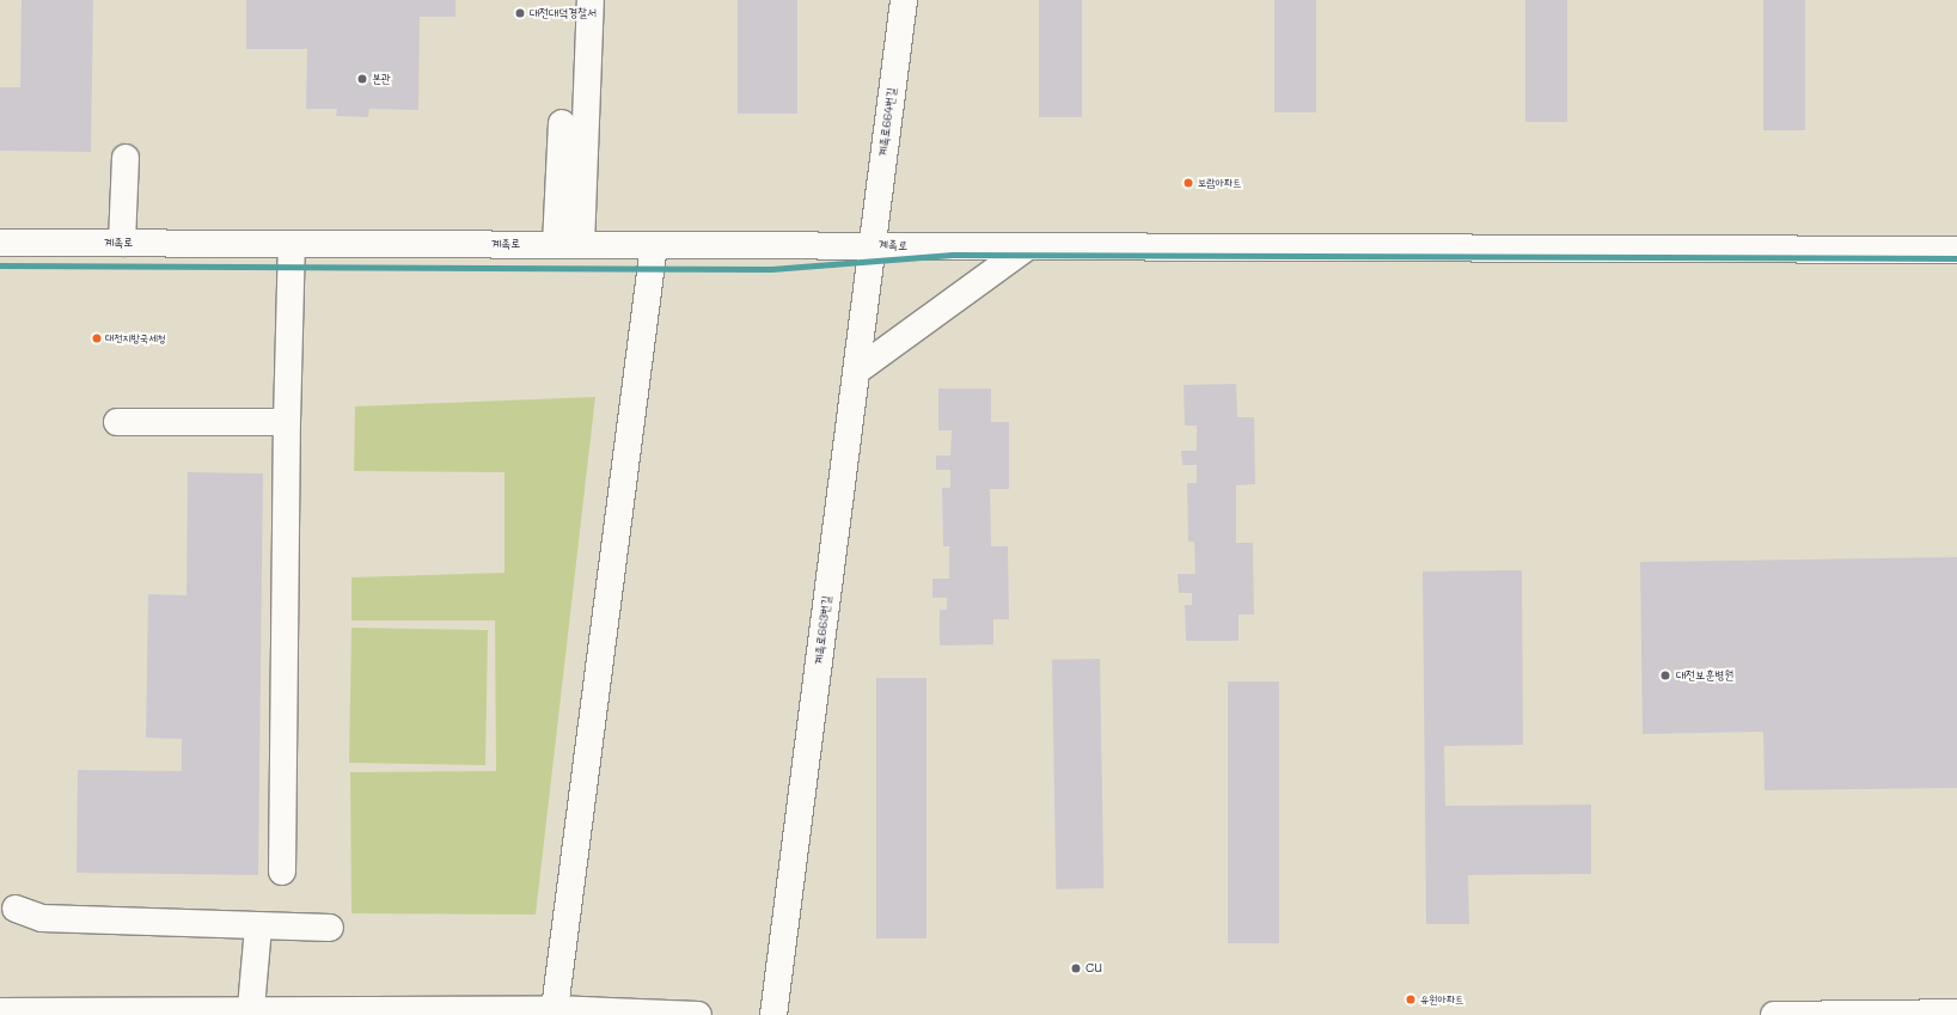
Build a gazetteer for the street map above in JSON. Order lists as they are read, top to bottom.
{
  "streets": {
    "main road": ["계족로664번길", "계족로", "계족로663번길"]
  },
  "crossings": [
    ["계족로664번길", "계족로"],
    ["계족로664번길", "계족로663번길"],
    ["계족로", "계족로663번길"]
  ],
  "places": [
    "대전대덕경찰서",
    "본관",
    "보람아파트",
    "대전지방국세청",
    "대전보훈병원",
    "CU",
    "유원아파트"
  ]
}
